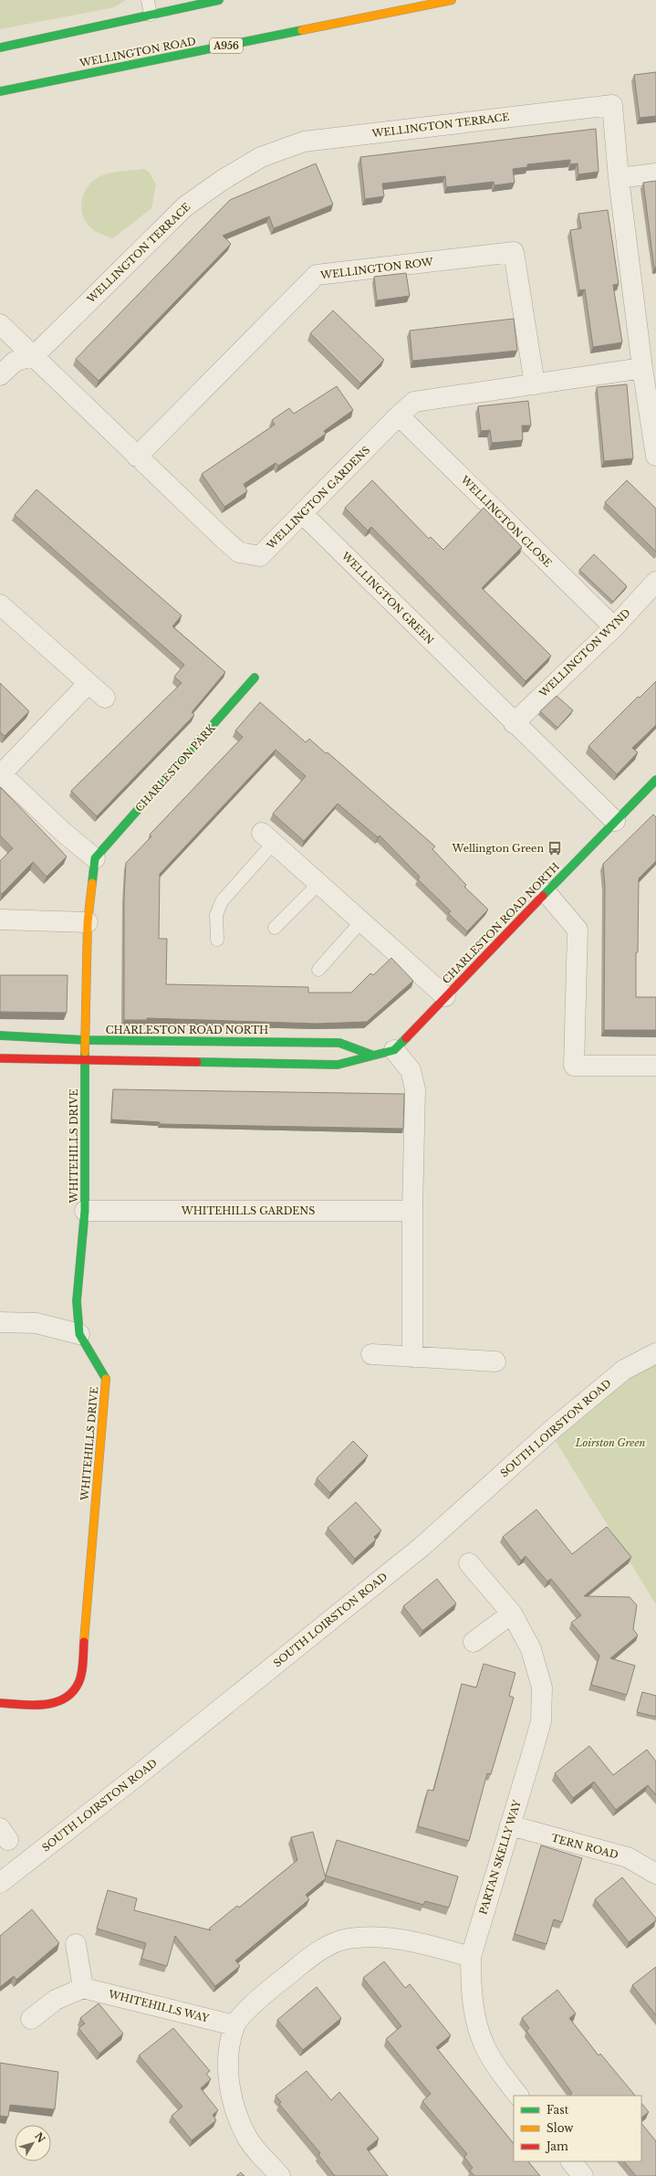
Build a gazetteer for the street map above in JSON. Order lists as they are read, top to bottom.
{
  "streets": {
    "street": [
      "A956",
      "WELLINGTON ROAD",
      "WELLINGTON TERRACE",
      "WELLINGTON ROW",
      "WELLINGTON GARDENS",
      "WELLINGTON CLOSE",
      "WELLINGTON GREEN",
      "WELLINGTON WYND",
      "CHARLESTON PARK",
      "CHARLESTON ROAD NORTH",
      "WHITEHILLS DRIVE",
      "WHITEHILLS GARDENS",
      "SOUTH LOIRSTON ROAD",
      "TERN ROAD",
      "PARTAN SKELLY WAY",
      "WHITEHILLS WAY"
    ]
  },
  "crossings": [
    ["WELLINGTON TERRACE", "WELLINGTON GARDENS"],
    ["WELLINGTON ROW", "WELLINGTON GARDENS"],
    ["WELLINGTON GARDENS", "WELLINGTON CLOSE"],
    ["WELLINGTON GARDENS", "WELLINGTON GREEN"],
    ["WELLINGTON CLOSE", "WELLINGTON WYND"],
    ["WELLINGTON GREEN", "WELLINGTON WYND"],
    ["WELLINGTON GREEN", "CHARLESTON ROAD NORTH"],
    ["WHITEHILLS DRIVE", "WHITEHILLS GARDENS"],
    ["TERN ROAD", "PARTAN SKELLY WAY"]
  ],
  "parks": ["Loirston Green"],
  "places": {
    "bus stop": ["Wellington Green"]
  },
  "legend": ["Fast", "Slow", "Jam"],
  "north": "top right"
}
